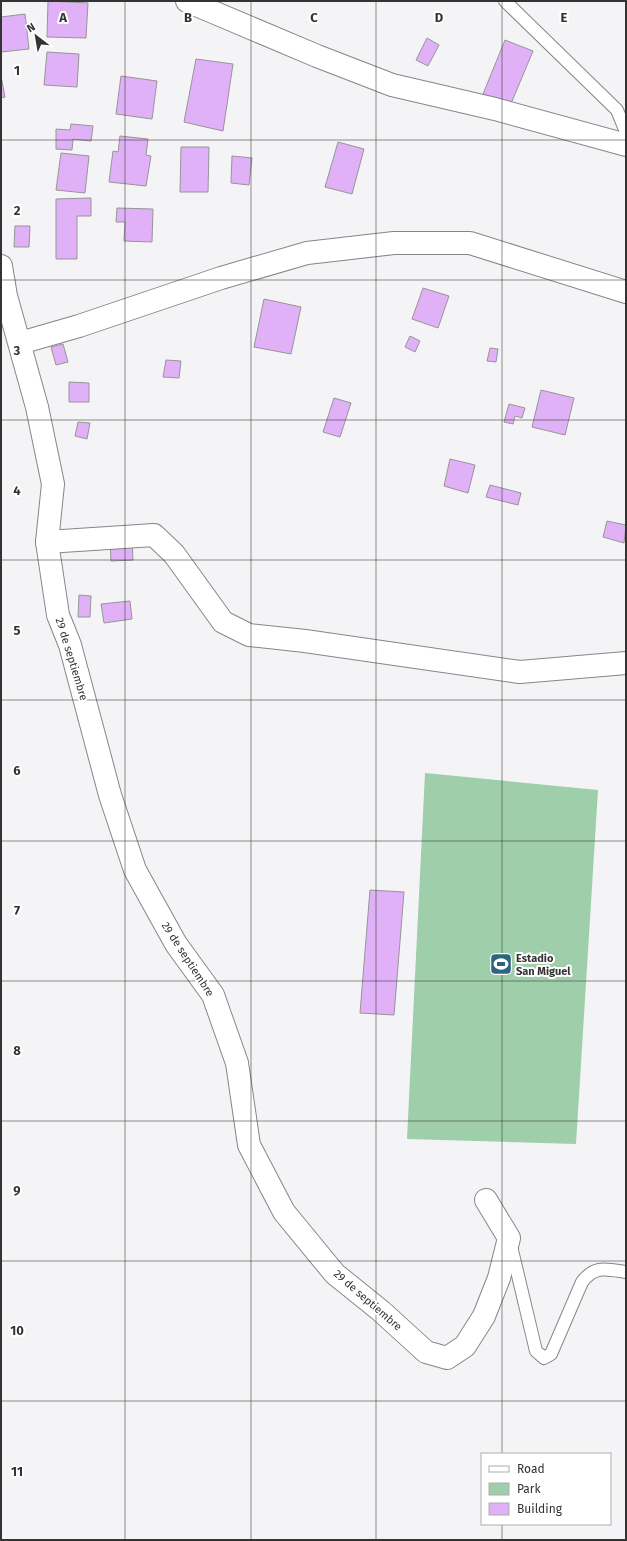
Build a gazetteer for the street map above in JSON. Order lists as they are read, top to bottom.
{
  "streets": {
    "street": ["29 de septiembre"]
  },
  "places": {
    "sports": ["Estadio San Miguel"]
  },
  "legend": ["Road", "Park", "Building"],
  "north": "top left",
  "grid": {
    "columns": [
      "A",
      "B",
      "C",
      "D",
      "E"
    ],
    "rows": [
      "1",
      "2",
      "3",
      "4",
      "5",
      "6",
      "7",
      "8",
      "9",
      "10",
      "11"
    ]
  }
}
